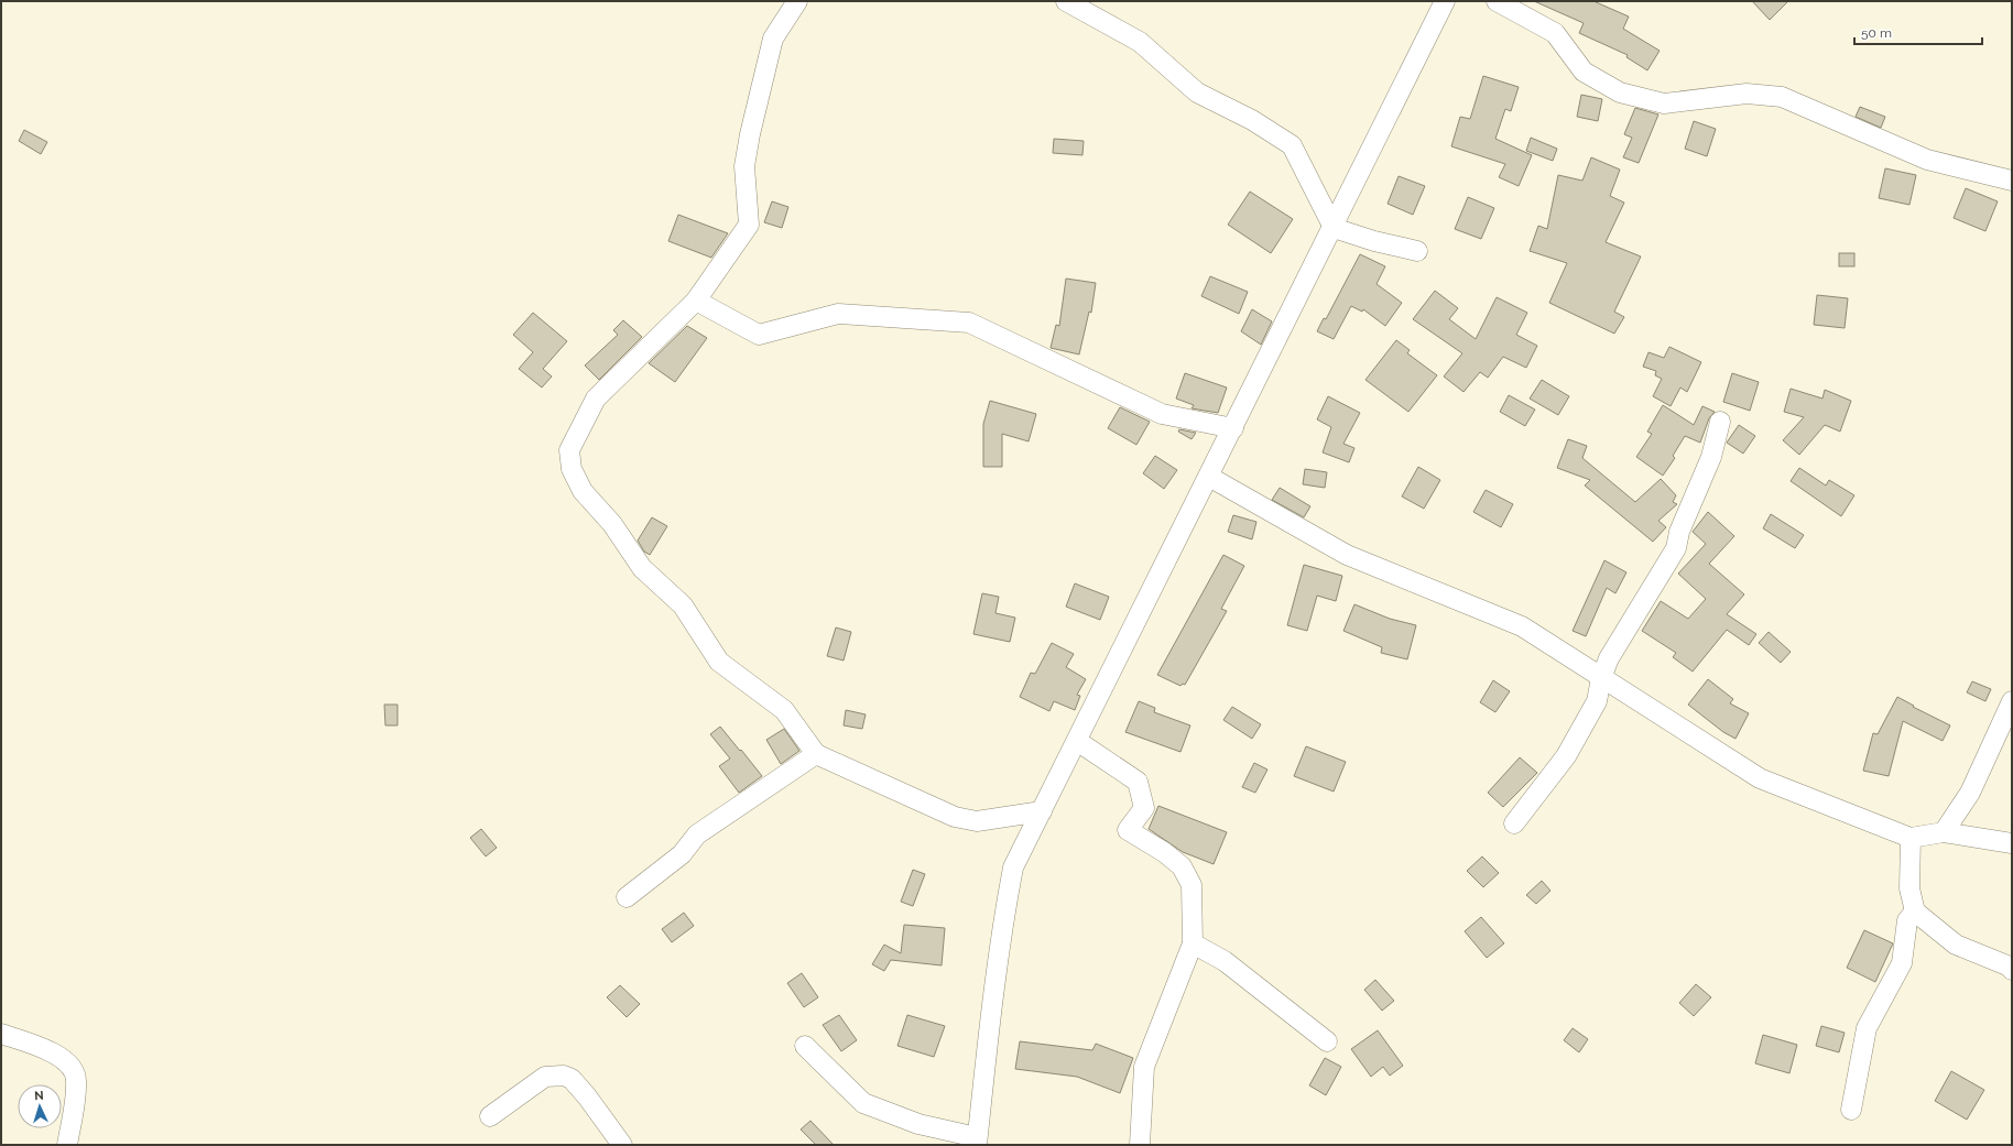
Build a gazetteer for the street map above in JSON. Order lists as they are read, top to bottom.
{
  "scale_bar": "50 m",
  "north": "top"
}
